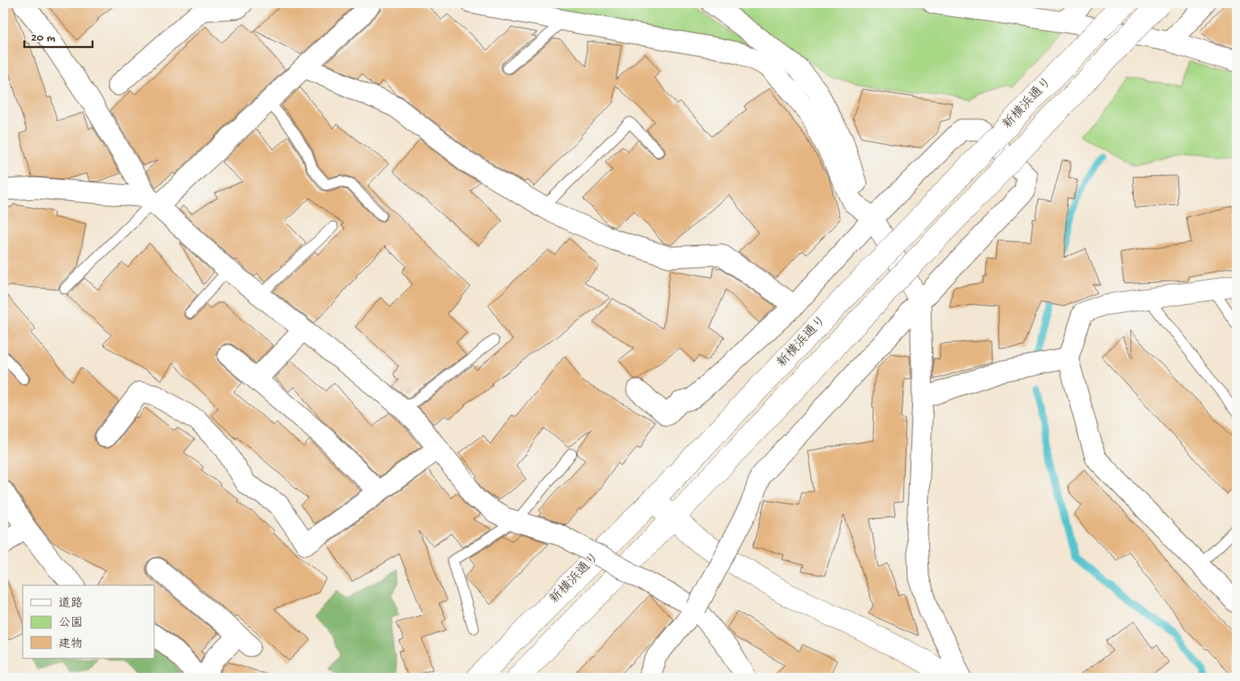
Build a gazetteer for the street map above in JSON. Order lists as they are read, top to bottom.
{
  "streets": {
    "street": ["新横浜通り"]
  },
  "legend": ["道路", "公園", "建物"],
  "scale_bar": "20 m"
}
